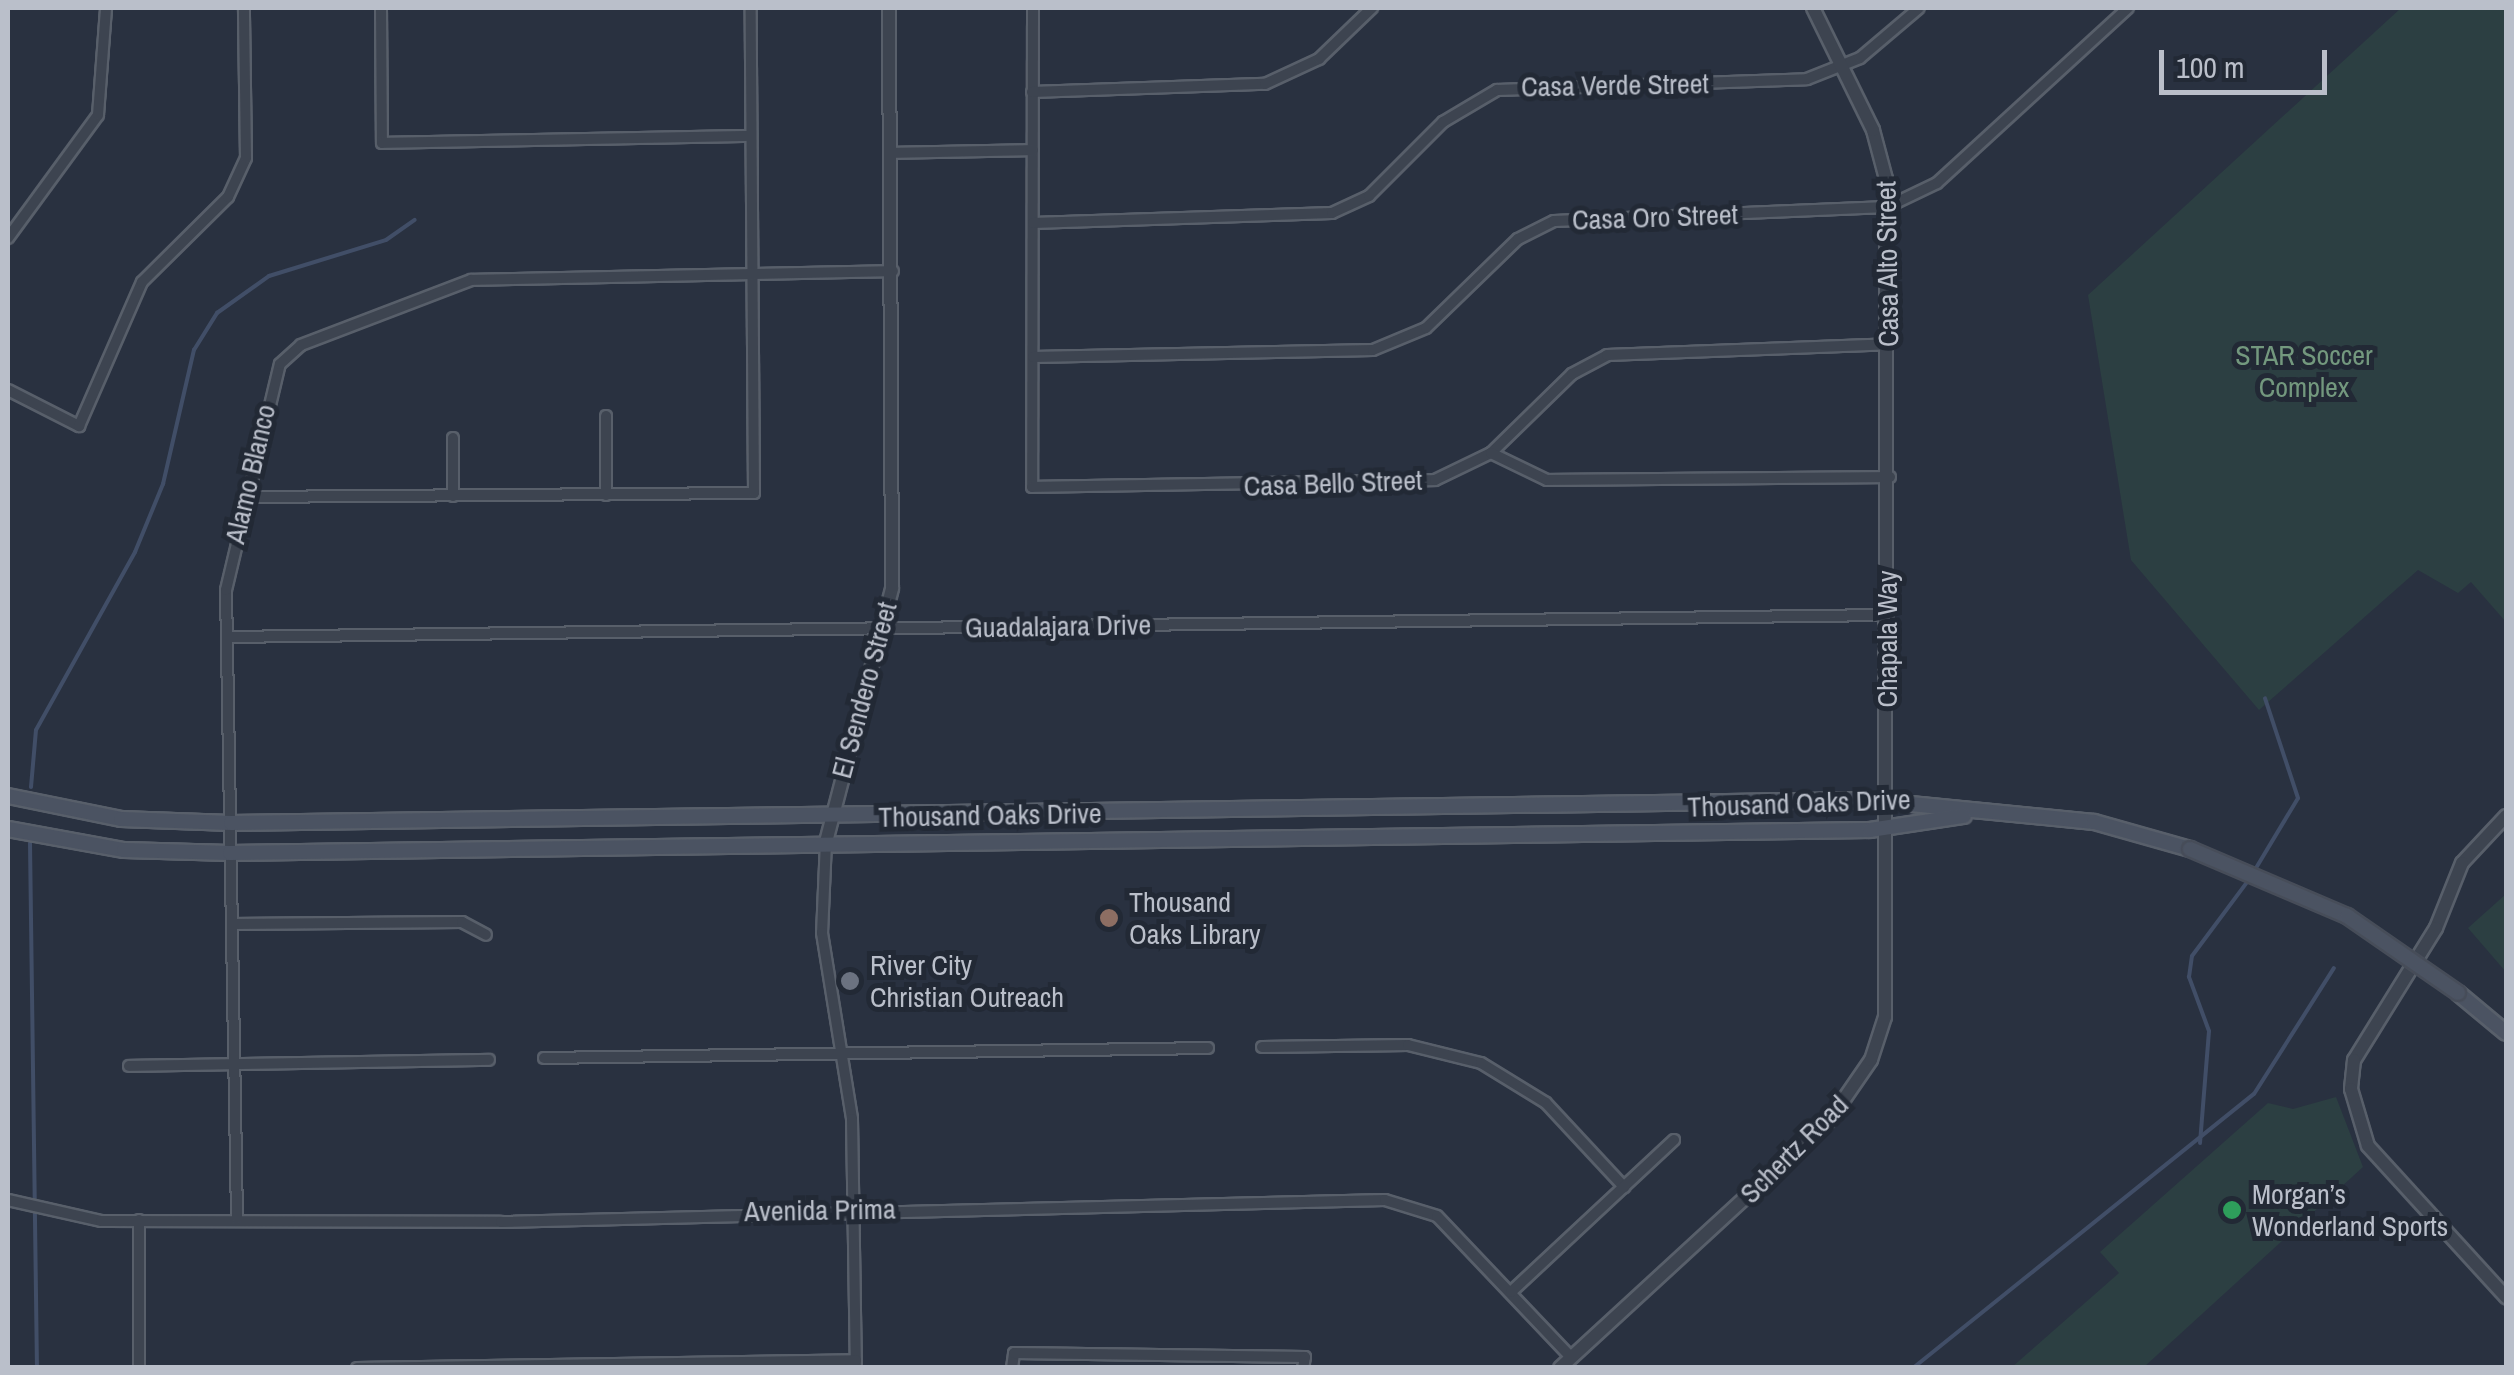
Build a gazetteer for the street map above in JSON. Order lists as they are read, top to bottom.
{
  "streets": {
    "main road": ["Thousand Oaks Drive"],
    "street": [
      "Casa Verde Street",
      "Casa Oro Street",
      "Casa Alto Street",
      "Alamo Blanco",
      "Casa Bello Street",
      "Guadalajara Drive",
      "Chapala Way",
      "El Sendero Street",
      "Schertz Road",
      "Avenida Prima"
    ]
  },
  "crossings": [
    ["Casa Verde Street", "Casa Alto Street"],
    ["Casa Oro Street", "Casa Alto Street"],
    ["Casa Oro Street", "Casa Bello Street"],
    ["Casa Alto Street", "Casa Bello Street"],
    ["Casa Alto Street", "Chapala Way"],
    ["Alamo Blanco", "Guadalajara Drive"],
    ["Alamo Blanco", "El Sendero Street"],
    ["Alamo Blanco", "Thousand Oaks Drive"],
    ["Alamo Blanco", "Avenida Prima"],
    ["Guadalajara Drive", "Chapala Way"],
    ["Guadalajara Drive", "El Sendero Street"],
    ["Chapala Way", "Thousand Oaks Drive"],
    ["Chapala Way", "Schertz Road"],
    ["El Sendero Street", "Thousand Oaks Drive"],
    ["El Sendero Street", "Avenida Prima"],
    ["Thousand Oaks Drive", "Schertz Road"],
    ["Schertz Road", "Avenida Prima"]
  ],
  "parks": ["STAR Soccer Complex"],
  "places": ["Thousand Oaks Library", "River City Christian Outreach", "Morgan’s Wonderland Sports"],
  "scale_bar": "100 m"
}
